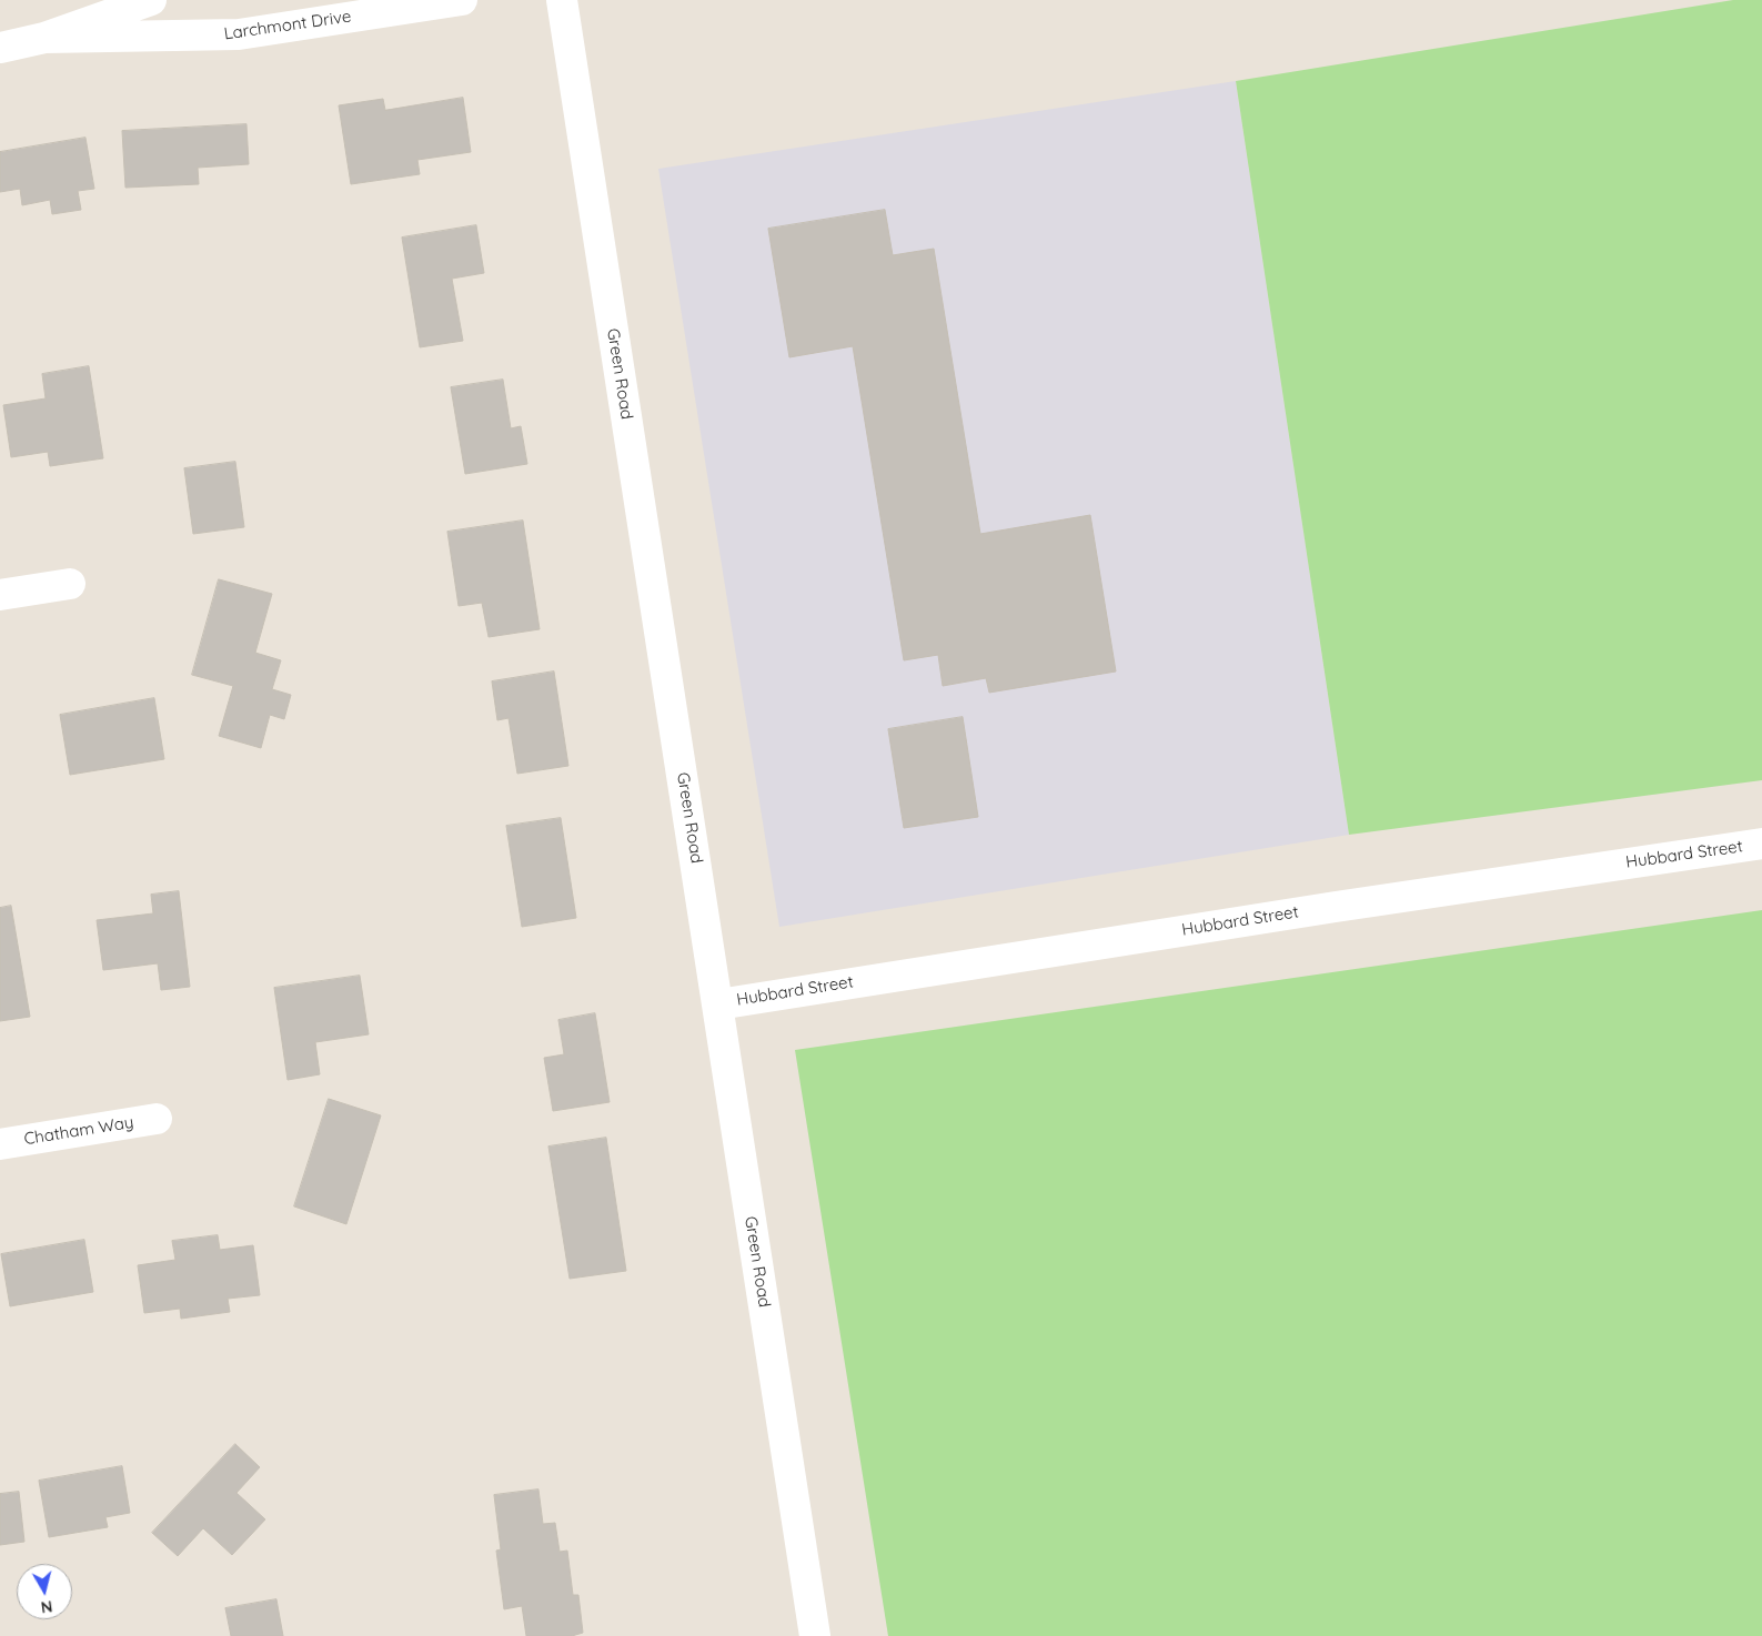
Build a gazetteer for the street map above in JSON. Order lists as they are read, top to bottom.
{
  "streets": {
    "street": [
      "Larchmont Drive",
      "Green Road",
      "Hubbard Street",
      "Chatham Way"
    ]
  },
  "crossings": [
    ["Green Road", "Hubbard Street"]
  ],
  "north": "bottom"
}
